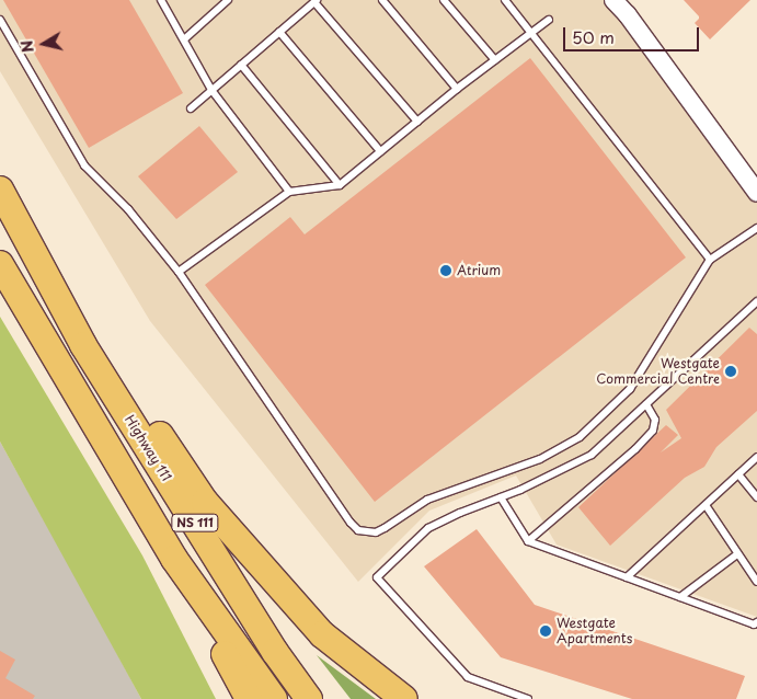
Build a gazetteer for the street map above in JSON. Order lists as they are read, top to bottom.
{
  "streets": {
    "highway": ["Highway 111", "NS 111"]
  },
  "places": ["Atrium", "Westgate Commercial Centre", "Westgate Apartments"],
  "scale_bar": "50 m",
  "north": "left"
}
